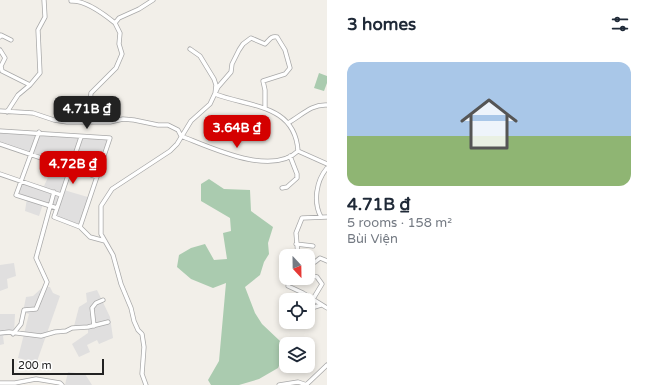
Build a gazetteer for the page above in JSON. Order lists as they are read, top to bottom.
{
  "scale_bar": "200 m",
  "north": "bottom",
  "page": {
    "heading": "3 homes",
    "list": [
      {
        "name": "4.71B ₫",
        "note": "5 rooms · 158 m² · Bùi Viện"
      }
    ],
    "price": ["4.71B ₫", "3.64B ₫", "4.72B ₫"],
    "scale": "200 m"
  }
}
